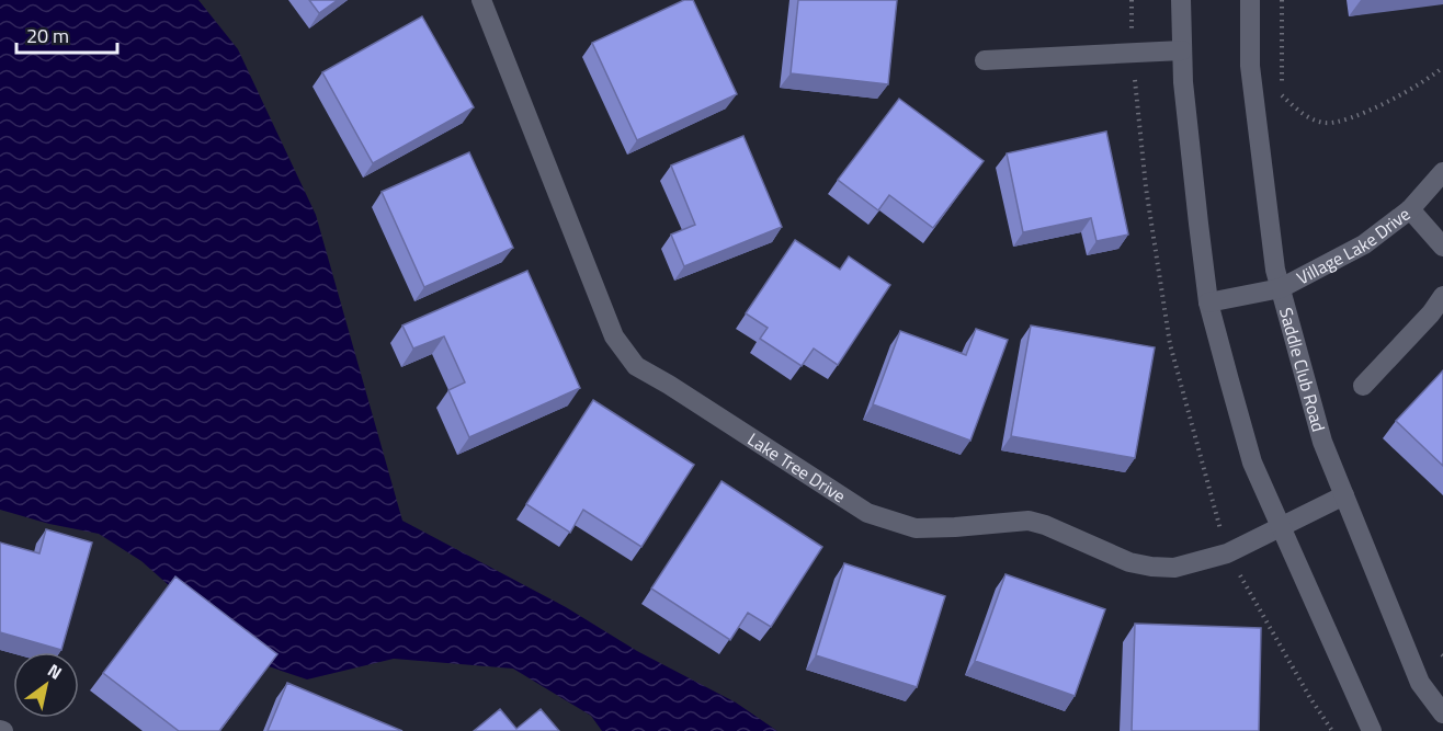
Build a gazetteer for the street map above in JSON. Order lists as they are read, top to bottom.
{
  "streets": {
    "street": ["Village Lake Drive", "Saddle Club Road", "Lake Tree Drive"]
  },
  "crossings": [
    ["Village Lake Drive", "Saddle Club Road"],
    ["Saddle Club Road", "Lake Tree Drive"]
  ],
  "scale_bar": "20 m",
  "north": "top right"
}
